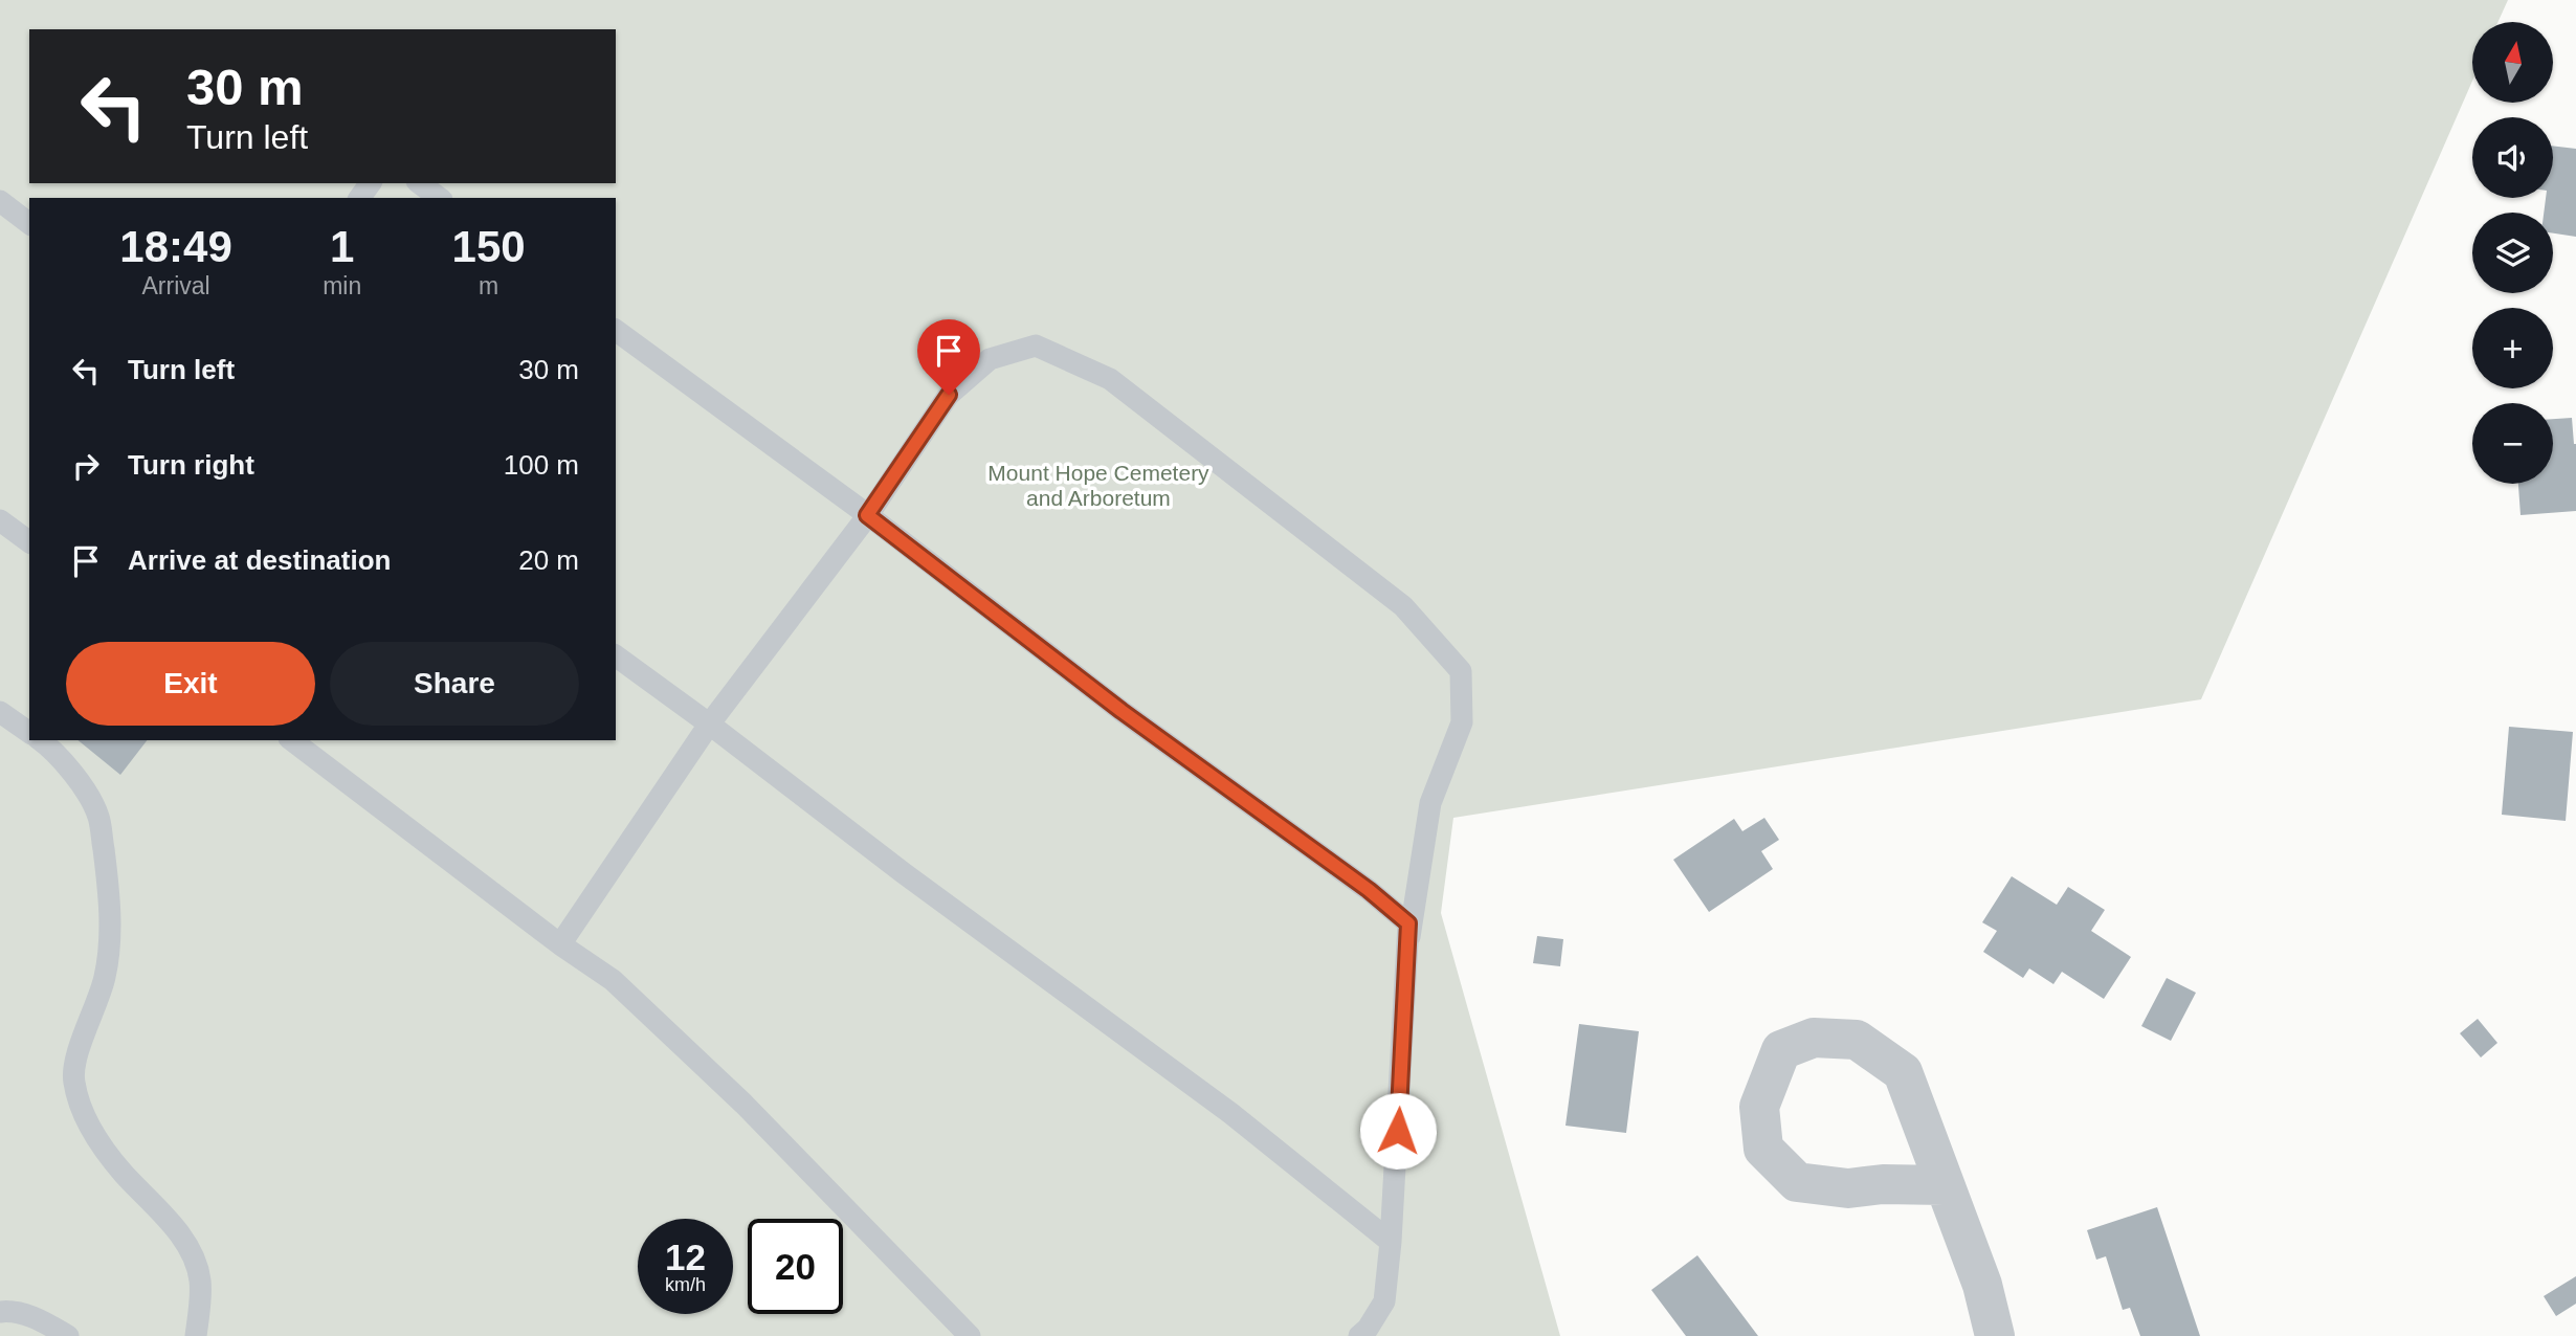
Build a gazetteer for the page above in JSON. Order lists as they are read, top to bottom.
{
  "parks": ["Mount Hope Cemetery and Arboretum"],
  "north": "top",
  "page": {
    "map_buttons": ["+", "−"],
    "turn": ["30 m", "Turn left"],
    "eta": [
      "18:49",
      "Arrival",
      "1",
      "min",
      "150",
      "m"
    ],
    "list": [
      {
        "name": "Turn left",
        "value": "30 m"
      },
      {
        "name": "Turn right",
        "value": "100 m"
      },
      {
        "name": "Arrive at destination",
        "value": "20 m"
      }
    ],
    "buttons": ["Exit", "Share"],
    "speed": "12 km/h",
    "limit": "20"
  }
}
